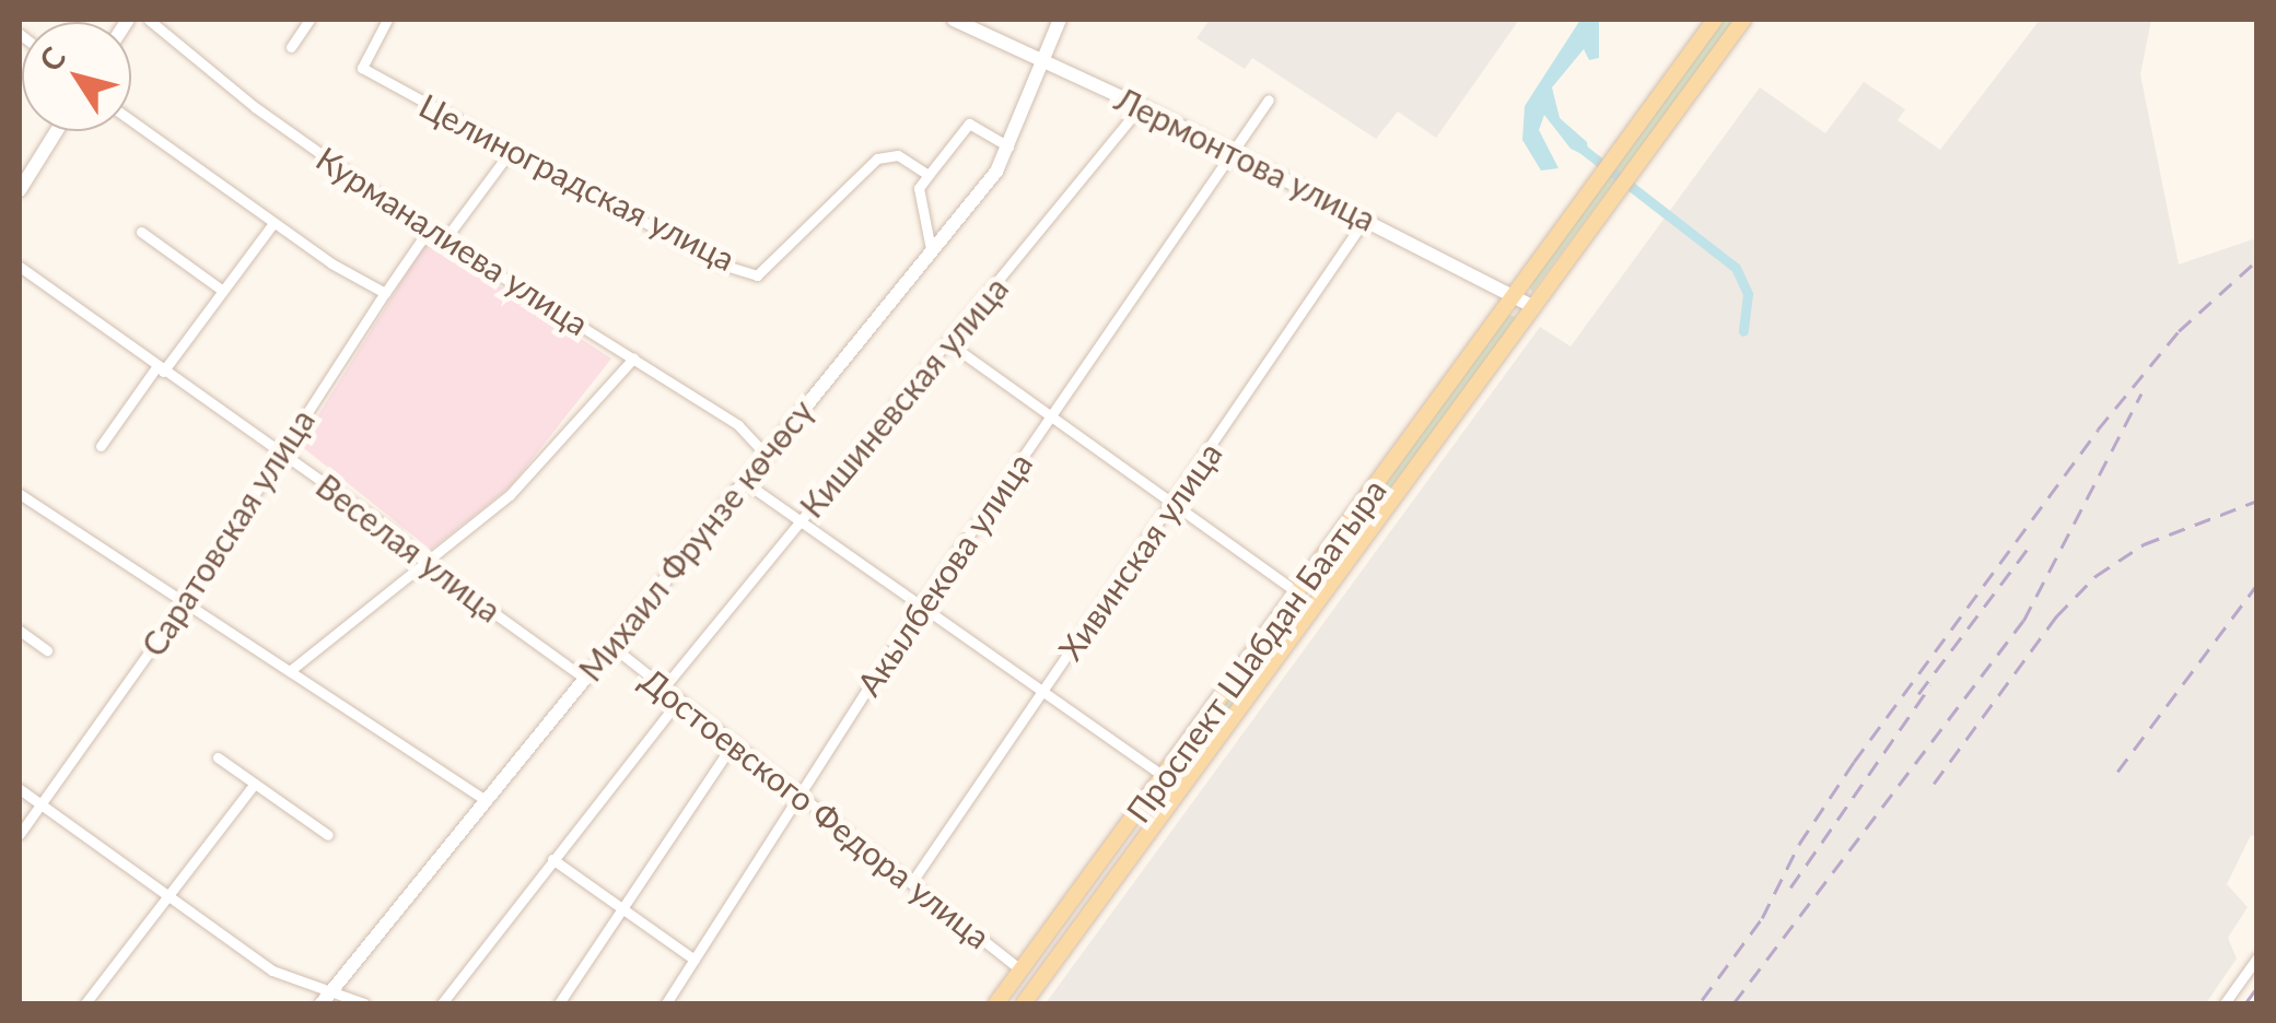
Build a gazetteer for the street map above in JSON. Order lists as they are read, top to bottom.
{
  "streets": {
    "main road": ["Лермонтова улица", "Михаил Фрунзе көчөсү", "Проспект Шабдан Баатыра"],
    "street": [
      "Целиноградская улица",
      "Курманалиева улица",
      "Кишиневская улица",
      "Саратовская улица",
      "Веселая улица",
      "Хивинская улица",
      "Акылбекова улица",
      "Достоевского Федора улица"
    ]
  },
  "crossings": [
    ["Лермонтова улица", "Кишиневская улица"],
    ["Лермонтова улица", "Михаил Фрунзе көчөсү"],
    ["Лермонтова улица", "Хивинская улица"],
    ["Лермонтова улица", "Акылбекова улица"],
    ["Лермонтова улица", "Проспект Шабдан Баатыра"],
    ["Целиноградская улица", "Саратовская улица"],
    ["Курманалиева улица", "Саратовская улица"],
    ["Курманалиева улица", "Михаил Фрунзе көчөсү"],
    ["Кишиневская улица", "Достоевского Федора улица"],
    ["Саратовская улица", "Веселая улица"],
    ["Михаил Фрунзе көчөсү", "Веселая улица"],
    ["Михаил Фрунзе көчөсү", "Достоевского Федора улица"],
    ["Хивинская улица", "Достоевского Федора улица"],
    ["Акылбекова улица", "Достоевского Федора улица"],
    ["Проспект Шабдан Баатыра", "Достоевского Федора улица"]
  ],
  "north": "top left"
}
